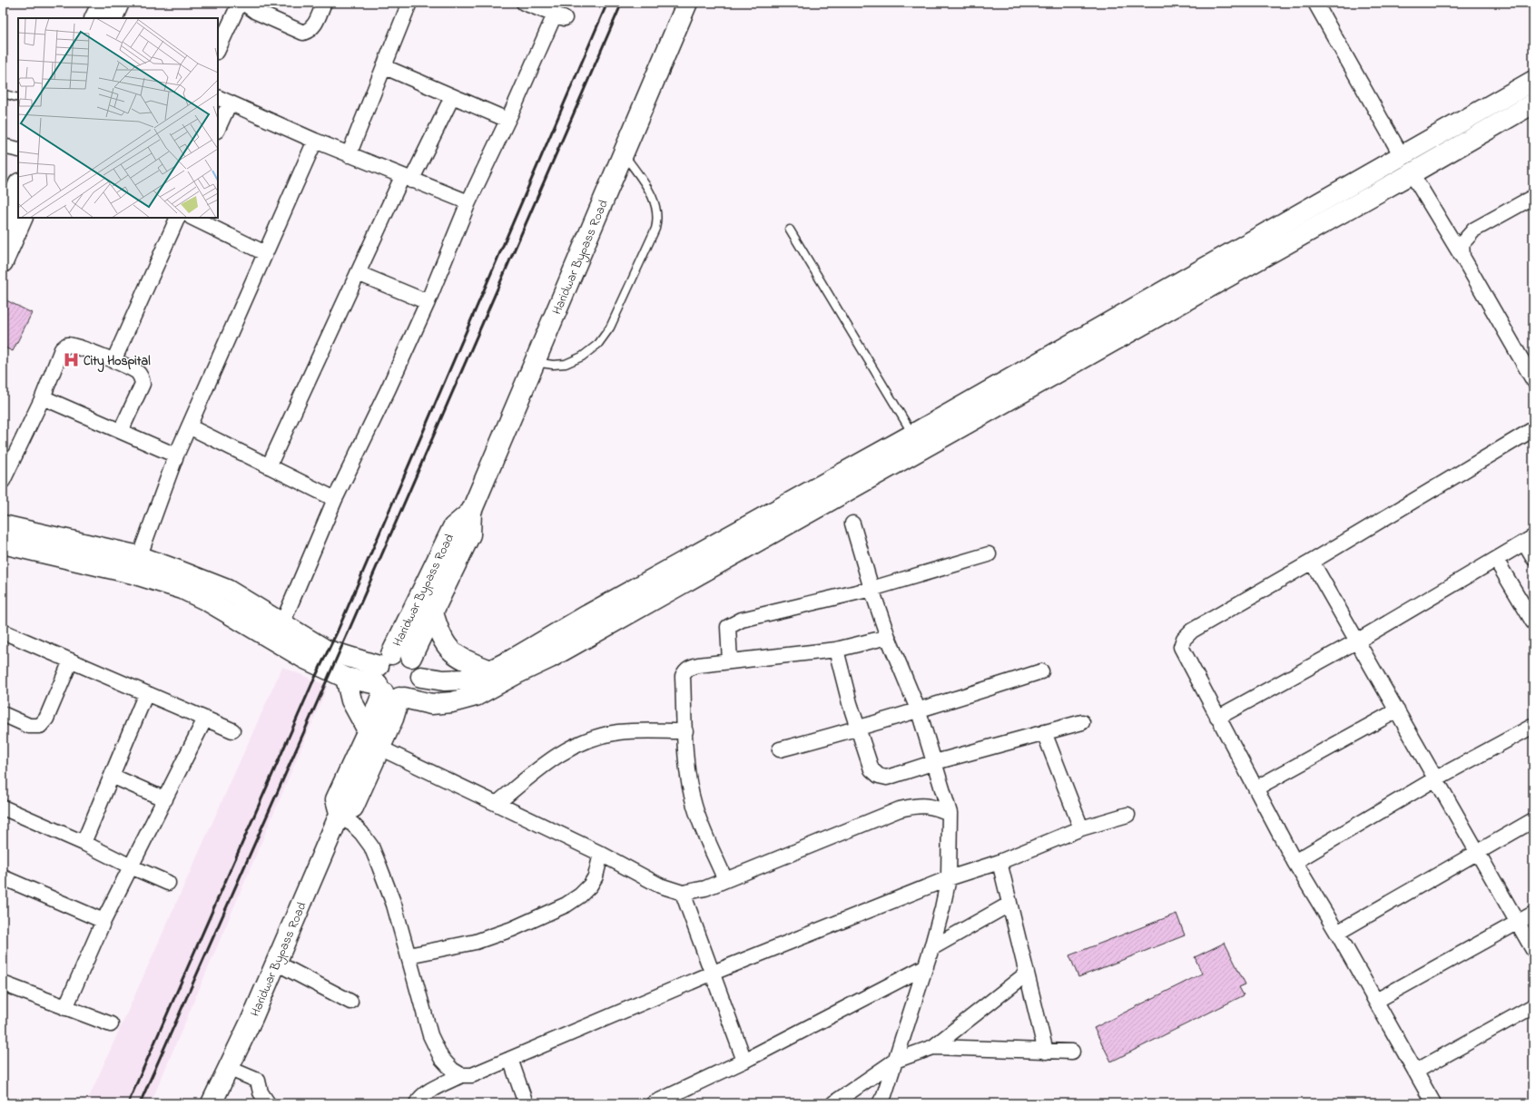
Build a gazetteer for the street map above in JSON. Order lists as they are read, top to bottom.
{
  "streets": {
    "main road": ["Haridwar Bypass Road"]
  },
  "places": {
    "hospital": ["City Hospital"]
  }
}
